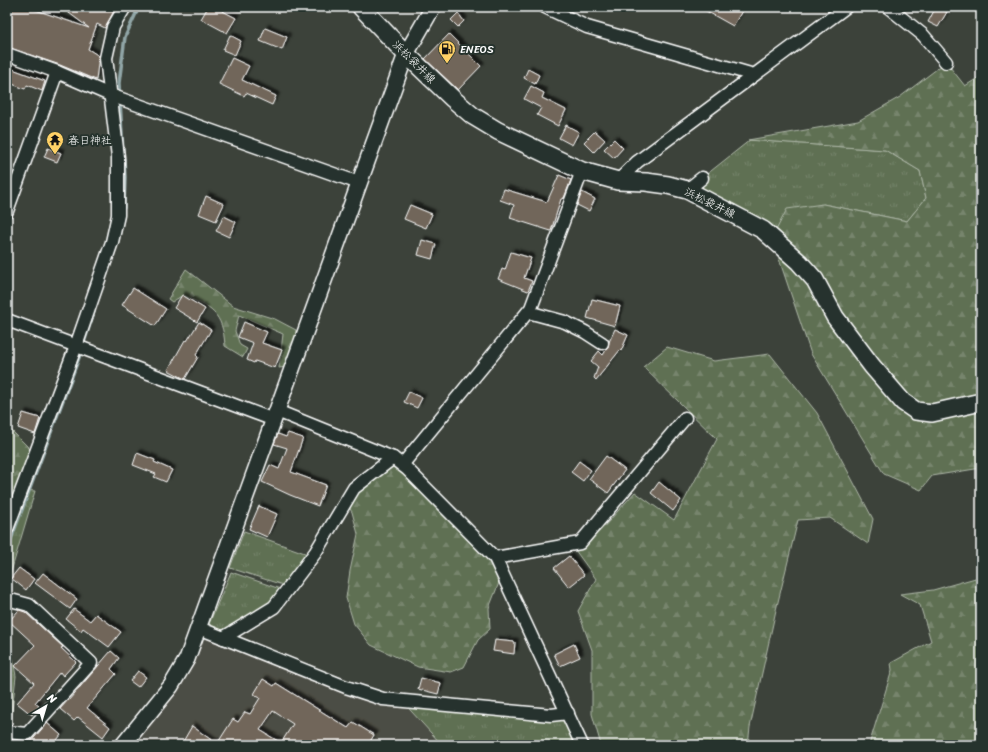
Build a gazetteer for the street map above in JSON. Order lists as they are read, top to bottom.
{
  "streets": {
    "main road": ["浜松袋井線"]
  },
  "places": {
    "fuel station": ["ENEOS"],
    "temple": ["春日神社"]
  },
  "north": "top right"
}
